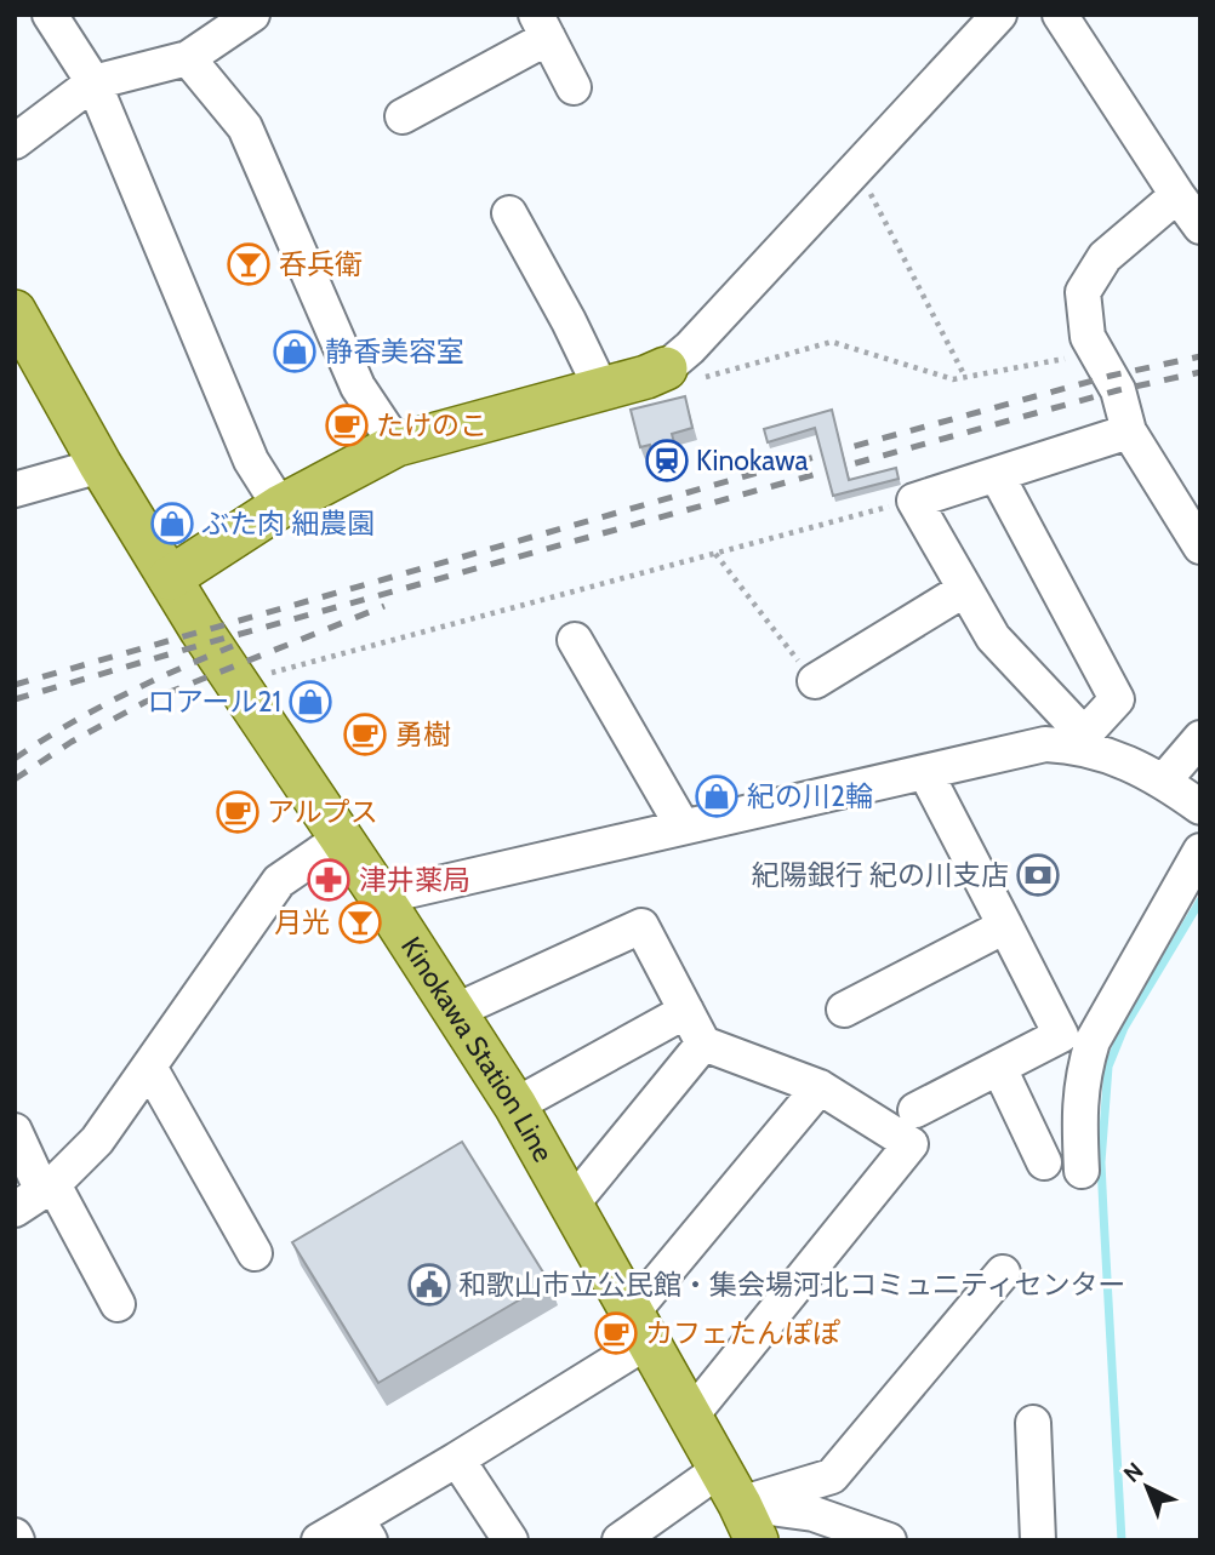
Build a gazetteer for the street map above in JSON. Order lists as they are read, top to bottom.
{
  "streets": {
    "main road": ["Kinokawa Station Line"]
  },
  "places": {
    "bar": ["呑兵衛", "月光"],
    "shop": [
      "静香美容室",
      "ぶた肉 細農園",
      "ロアール21",
      "紀の川2輪"
    ],
    "cafe": [
      "たけのこ",
      "勇樹",
      "アルプス",
      "カフェたんぽぽ"
    ],
    "station": ["Kinokawa"],
    "bank": ["紀陽銀行 紀の川支店"],
    "pharmacy": ["津井薬局"],
    "public building": ["和歌山市立公民館・集会場河北コミュニティセンター"]
  },
  "north": "top left"
}
